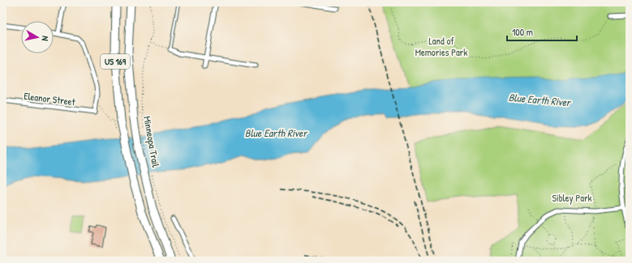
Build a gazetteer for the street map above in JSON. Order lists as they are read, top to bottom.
{
  "streets": {
    "highway": ["US 169"],
    "street": ["Eleanor Street"],
    "path": ["Minneopa Trail"]
  },
  "crossings": [
    ["US 169", "Minneopa Trail"]
  ],
  "water": ["Blue Earth River"],
  "parks": ["Land of Memories Park", "Sibley Park"],
  "scale_bar": "100 m",
  "north": "right"
}
